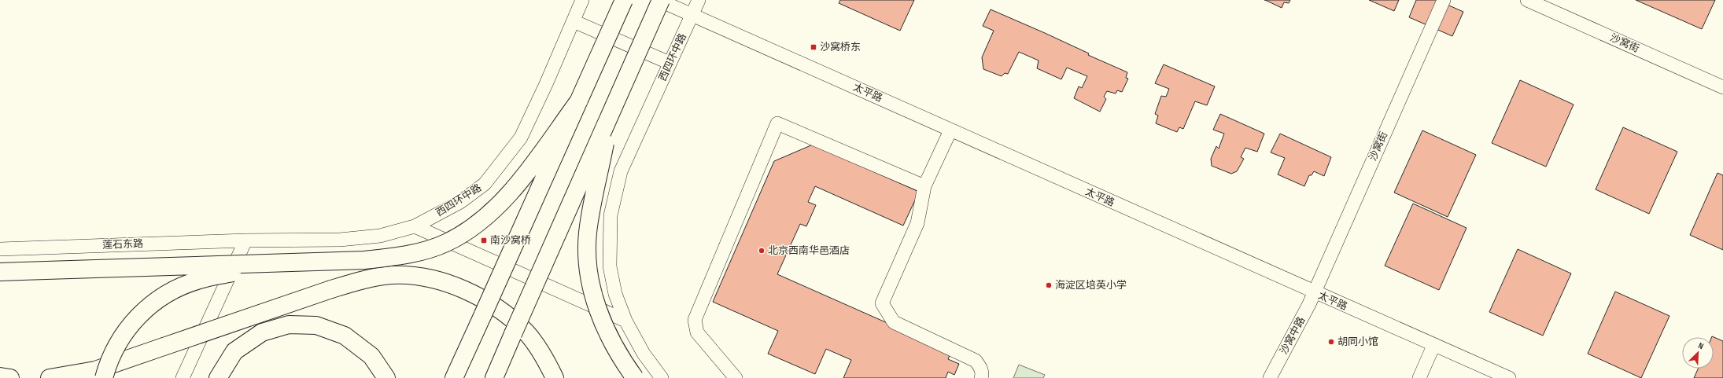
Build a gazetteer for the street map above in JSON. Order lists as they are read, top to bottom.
{
  "streets": {
    "street": [
      "沙窝街",
      "西四环中路",
      "太平路",
      "莲石东路",
      "沙窝中路"
    ]
  },
  "crossings": [
    ["沙窝街", "太平路"],
    ["沙窝街", "沙窝中路"],
    ["西四环中路", "太平路"],
    ["西四环中路", "莲石东路"],
    ["太平路", "沙窝中路"]
  ],
  "places": {
    "transit": ["沙窝桥东", "南沙窝桥"],
    "other": ["北京西南华邑酒店", "海淀区培英小学", "胡同小馆"]
  },
  "north": "top right"
}
